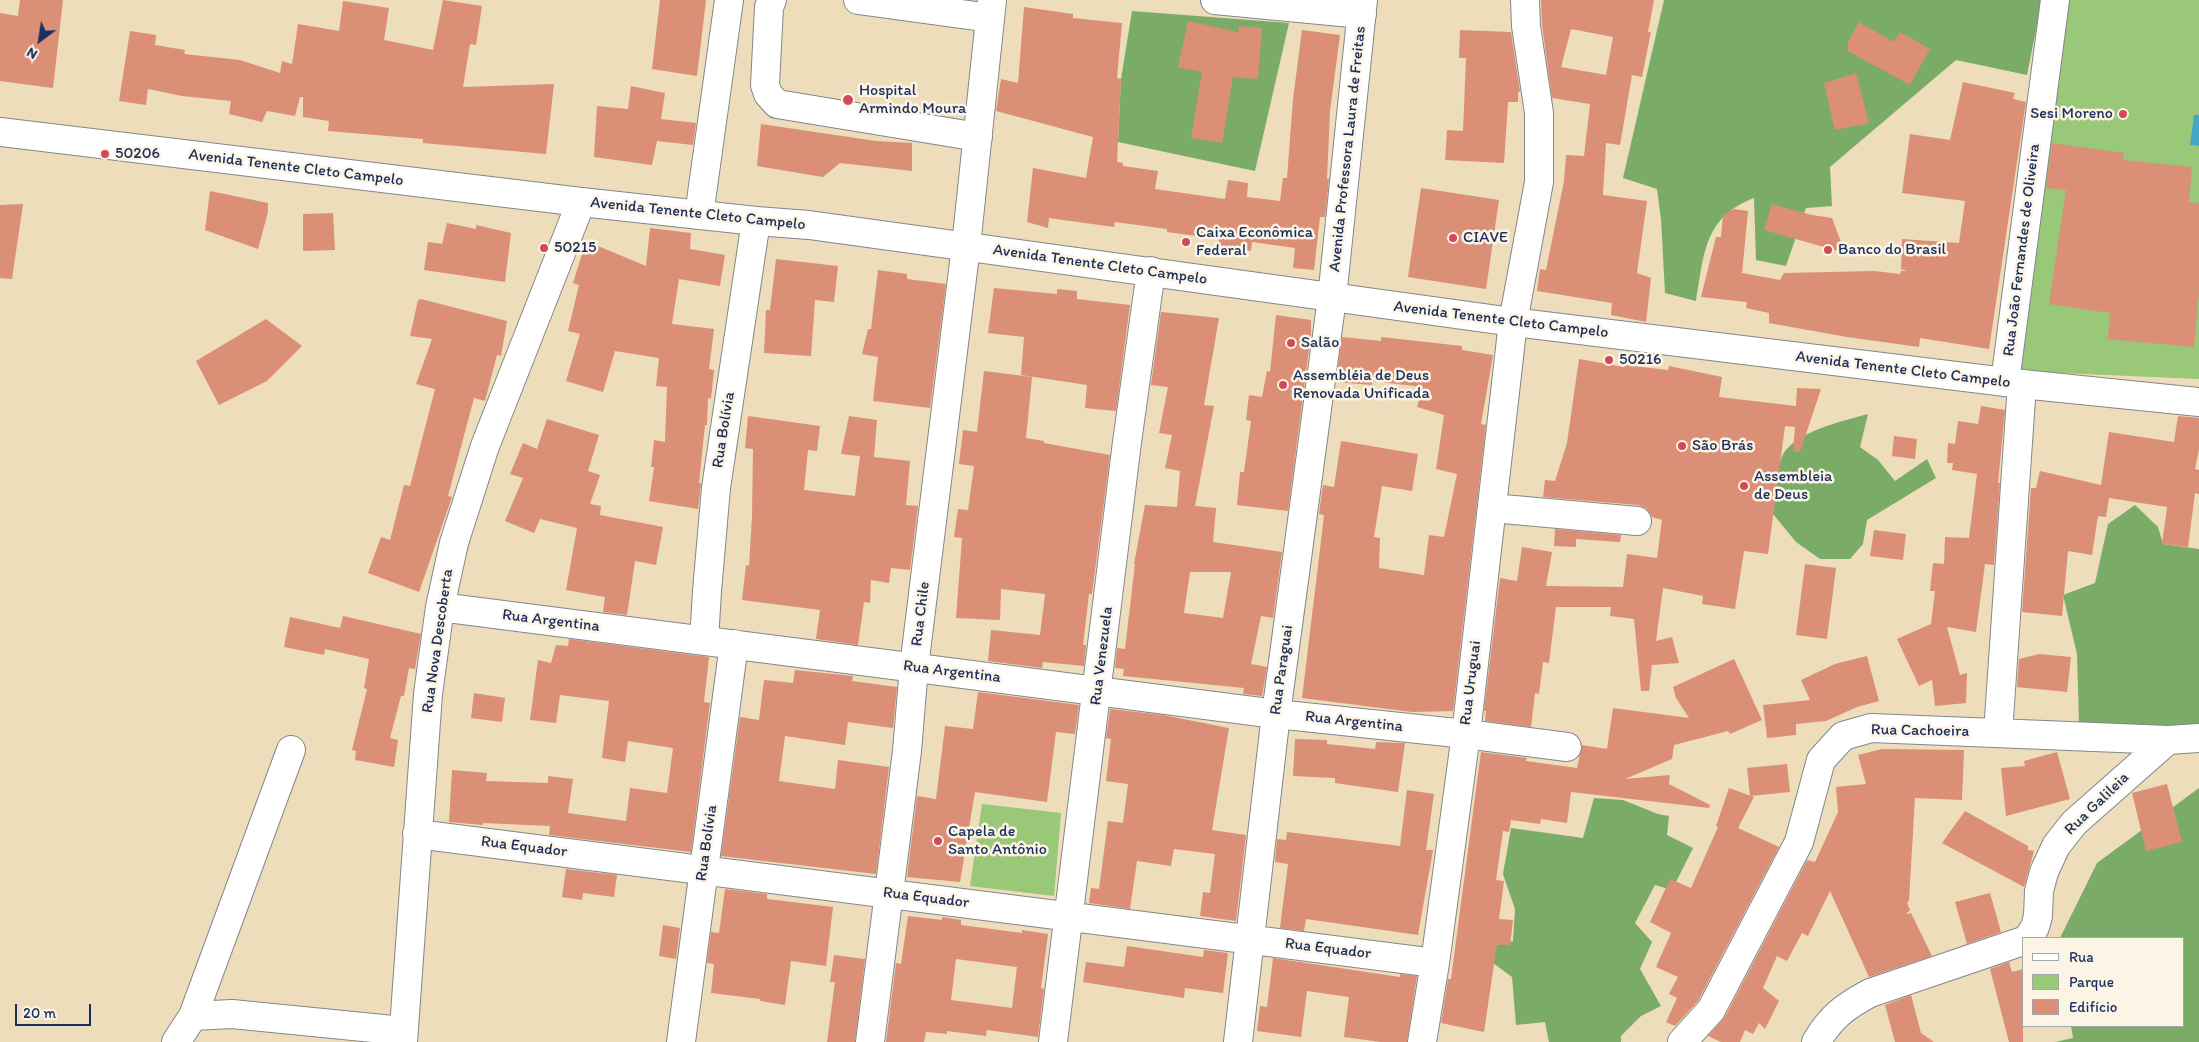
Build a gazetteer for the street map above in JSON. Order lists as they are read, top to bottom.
{
  "streets": {
    "street": [
      "Avenida Professora Laura de Freitas",
      "Avenida Tenente Cleto Campelo",
      "Rua João Fernandes de Oliveira",
      "Rua Bolívia",
      "Rua Chile",
      "Rua Argentina",
      "Rua Nova Descoberta",
      "Rua Venezuela",
      "Rua Paraguai",
      "Rua Uruguai",
      "Rua Cachoeira",
      "Rua Galileia",
      "Rua Equador"
    ]
  },
  "crossings": [
    ["Avenida Professora Laura de Freitas", "Avenida Tenente Cleto Campelo"],
    ["Avenida Professora Laura de Freitas", "Rua Paraguai"],
    ["Avenida Tenente Cleto Campelo", "Rua João Fernandes de Oliveira"],
    ["Avenida Tenente Cleto Campelo", "Rua Bolívia"],
    ["Avenida Tenente Cleto Campelo", "Rua Chile"],
    ["Avenida Tenente Cleto Campelo", "Rua Nova Descoberta"],
    ["Avenida Tenente Cleto Campelo", "Rua Venezuela"],
    ["Avenida Tenente Cleto Campelo", "Rua Paraguai"],
    ["Avenida Tenente Cleto Campelo", "Rua Uruguai"],
    ["Rua João Fernandes de Oliveira", "Rua Cachoeira"],
    ["Rua Bolívia", "Rua Argentina"],
    ["Rua Bolívia", "Rua Equador"],
    ["Rua Chile", "Rua Argentina"],
    ["Rua Chile", "Rua Equador"],
    ["Rua Argentina", "Rua Nova Descoberta"],
    ["Rua Argentina", "Rua Venezuela"],
    ["Rua Argentina", "Rua Paraguai"],
    ["Rua Argentina", "Rua Uruguai"],
    ["Rua Nova Descoberta", "Rua Equador"],
    ["Rua Venezuela", "Rua Equador"],
    ["Rua Paraguai", "Rua Equador"],
    ["Rua Uruguai", "Rua Equador"],
    ["Rua Cachoeira", "Rua Galileia"]
  ],
  "places": [
    "Hospital Armindo Moura",
    "Sesi Moreno",
    "50206",
    "CIAVE",
    "Caixa Econômica Federal",
    "50215",
    "Banco do Brasil",
    "Salão",
    "50216",
    "Assembléia de Deus Renovada Unificada",
    "São Brás",
    "Assembleia de Deus",
    "Capela de Santo Antônio"
  ],
  "legend": ["Rua", "Parque", "Edifício"],
  "scale_bar": "20 m",
  "north": "bottom left"
}
